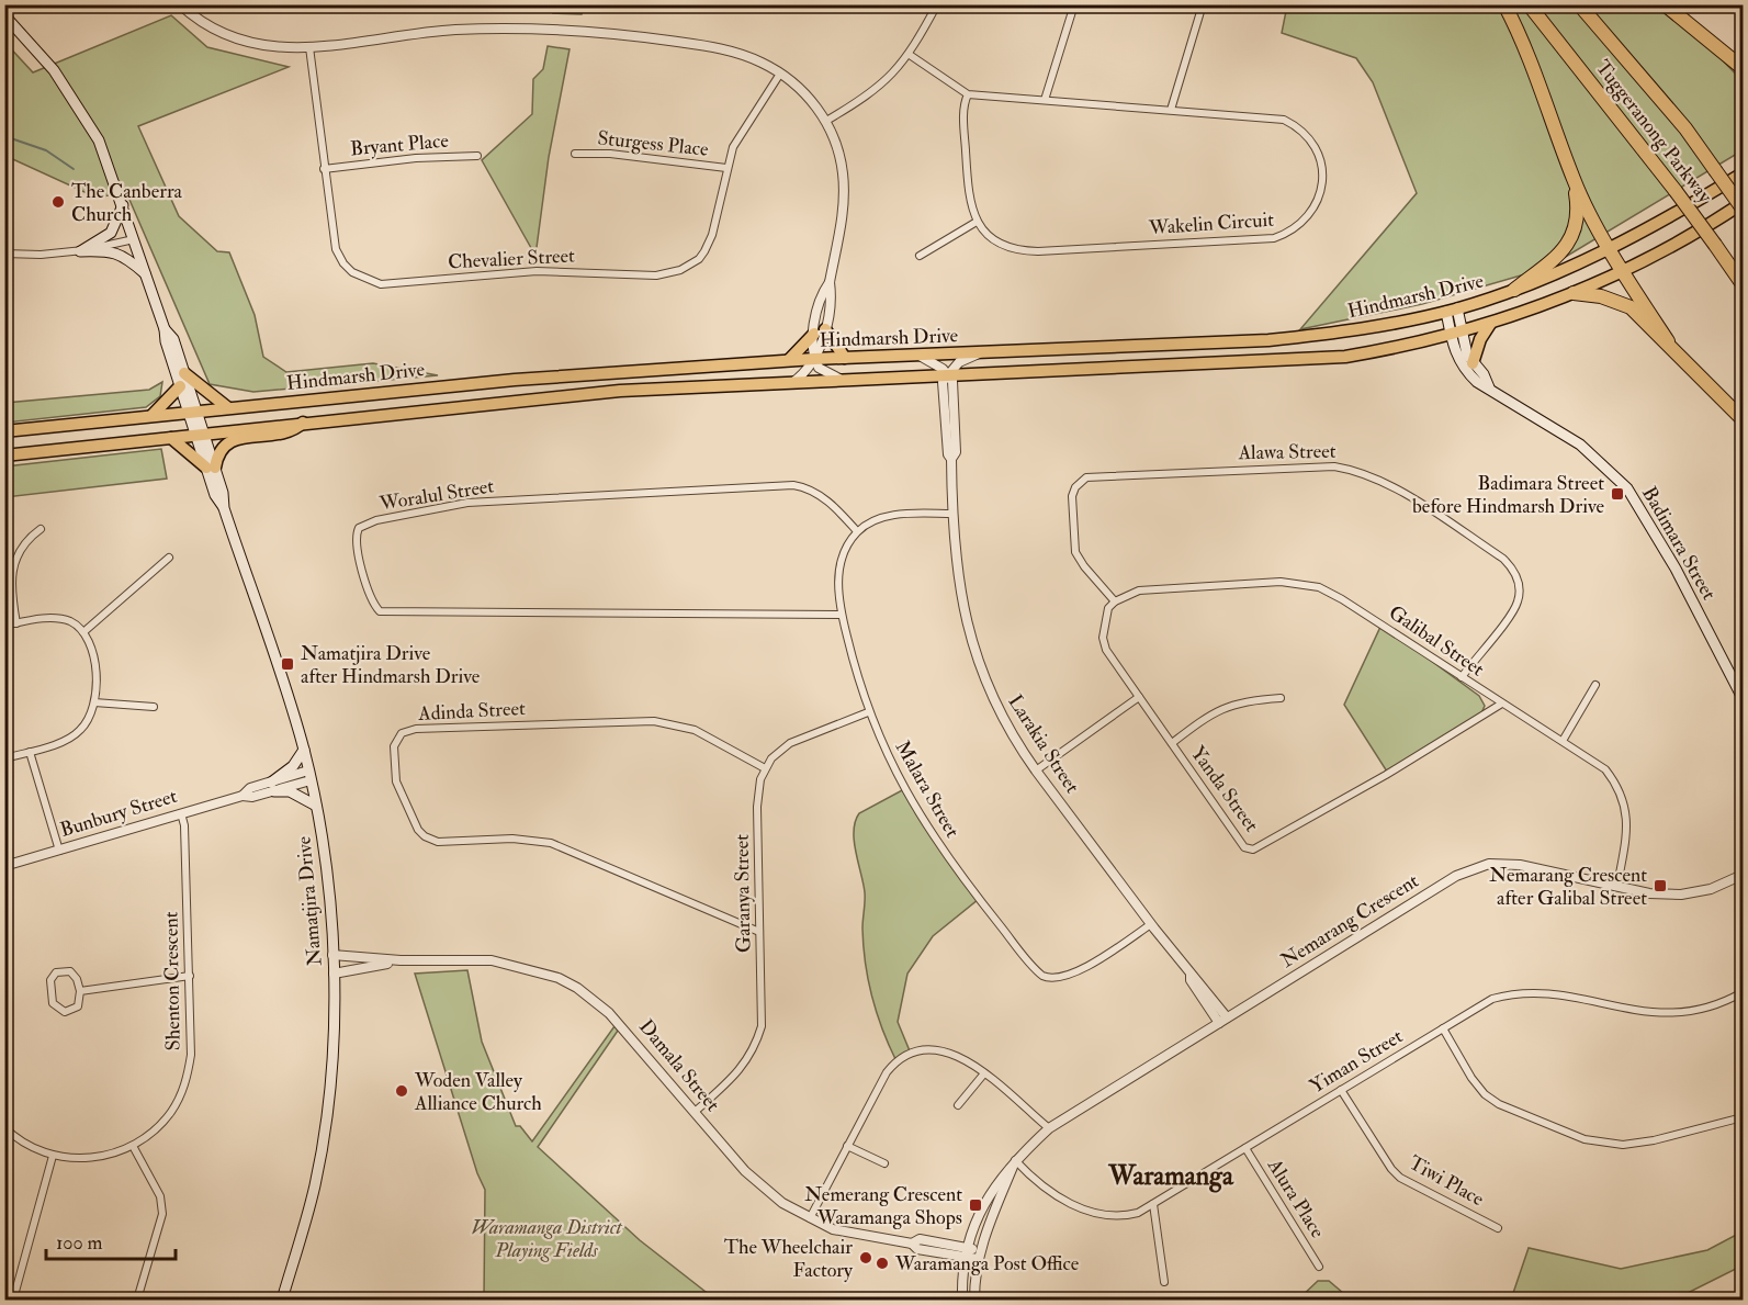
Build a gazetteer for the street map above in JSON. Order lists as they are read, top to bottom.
{
  "streets": {
    "highway": ["Tuggeranong Parkway"],
    "main road": ["Hindmarsh Drive", "Badimara Street", "Namatjira Drive"],
    "street": [
      "Sturgess Place",
      "Bryant Place",
      "Wakelin Circuit",
      "Chevalier Street",
      "Alawa Street",
      "Woralul Street",
      "Galibal Street",
      "Adinda Street",
      "Larakia Street",
      "Malara Street",
      "Yanda Street",
      "Bunbury Street",
      "Garanya Street",
      "Nemarang Crescent",
      "Shenton Crescent",
      "Yiman Street",
      "Damala Street",
      "Tiwi Place",
      "Alura Place"
    ]
  },
  "crossings": [
    ["Sturgess Place", "Chevalier Street"],
    ["Bryant Place", "Chevalier Street"],
    ["Hindmarsh Drive", "Badimara Street"],
    ["Hindmarsh Drive", "Larakia Street"],
    ["Hindmarsh Drive", "Namatjira Drive"],
    ["Alawa Street", "Galibal Street"],
    ["Alawa Street", "Yanda Street"],
    ["Woralul Street", "Malara Street"],
    ["Galibal Street", "Yanda Street"],
    ["Galibal Street", "Nemarang Crescent"],
    ["Adinda Street", "Garanya Street"],
    ["Larakia Street", "Malara Street"],
    ["Larakia Street", "Nemarang Crescent"],
    ["Bunbury Street", "Namatjira Drive"],
    ["Bunbury Street", "Shenton Crescent"],
    ["Garanya Street", "Damala Street"],
    ["Namatjira Drive", "Damala Street"],
    ["Nemarang Crescent", "Yiman Street"],
    ["Nemarang Crescent", "Damala Street"],
    ["Yiman Street", "Tiwi Place"],
    ["Yiman Street", "Alura Place"]
  ],
  "districts": ["Waramanga"],
  "parks": ["Waramanga District Playing Fields"],
  "places": {
    "other": [
      "The Canberra Church",
      "Woden Valley Alliance Church",
      "The Wheelchair Factory",
      "Waramanga Post Office"
    ],
    "transit": [
      "Badimara Street before Hindmarsh Drive",
      "Namatjira Drive after Hindmarsh Drive",
      "Nemarang Crescent after Galibal Street",
      "Nemerang Crescent Waramanga Shops"
    ]
  },
  "scale_bar": "100 m"
}
